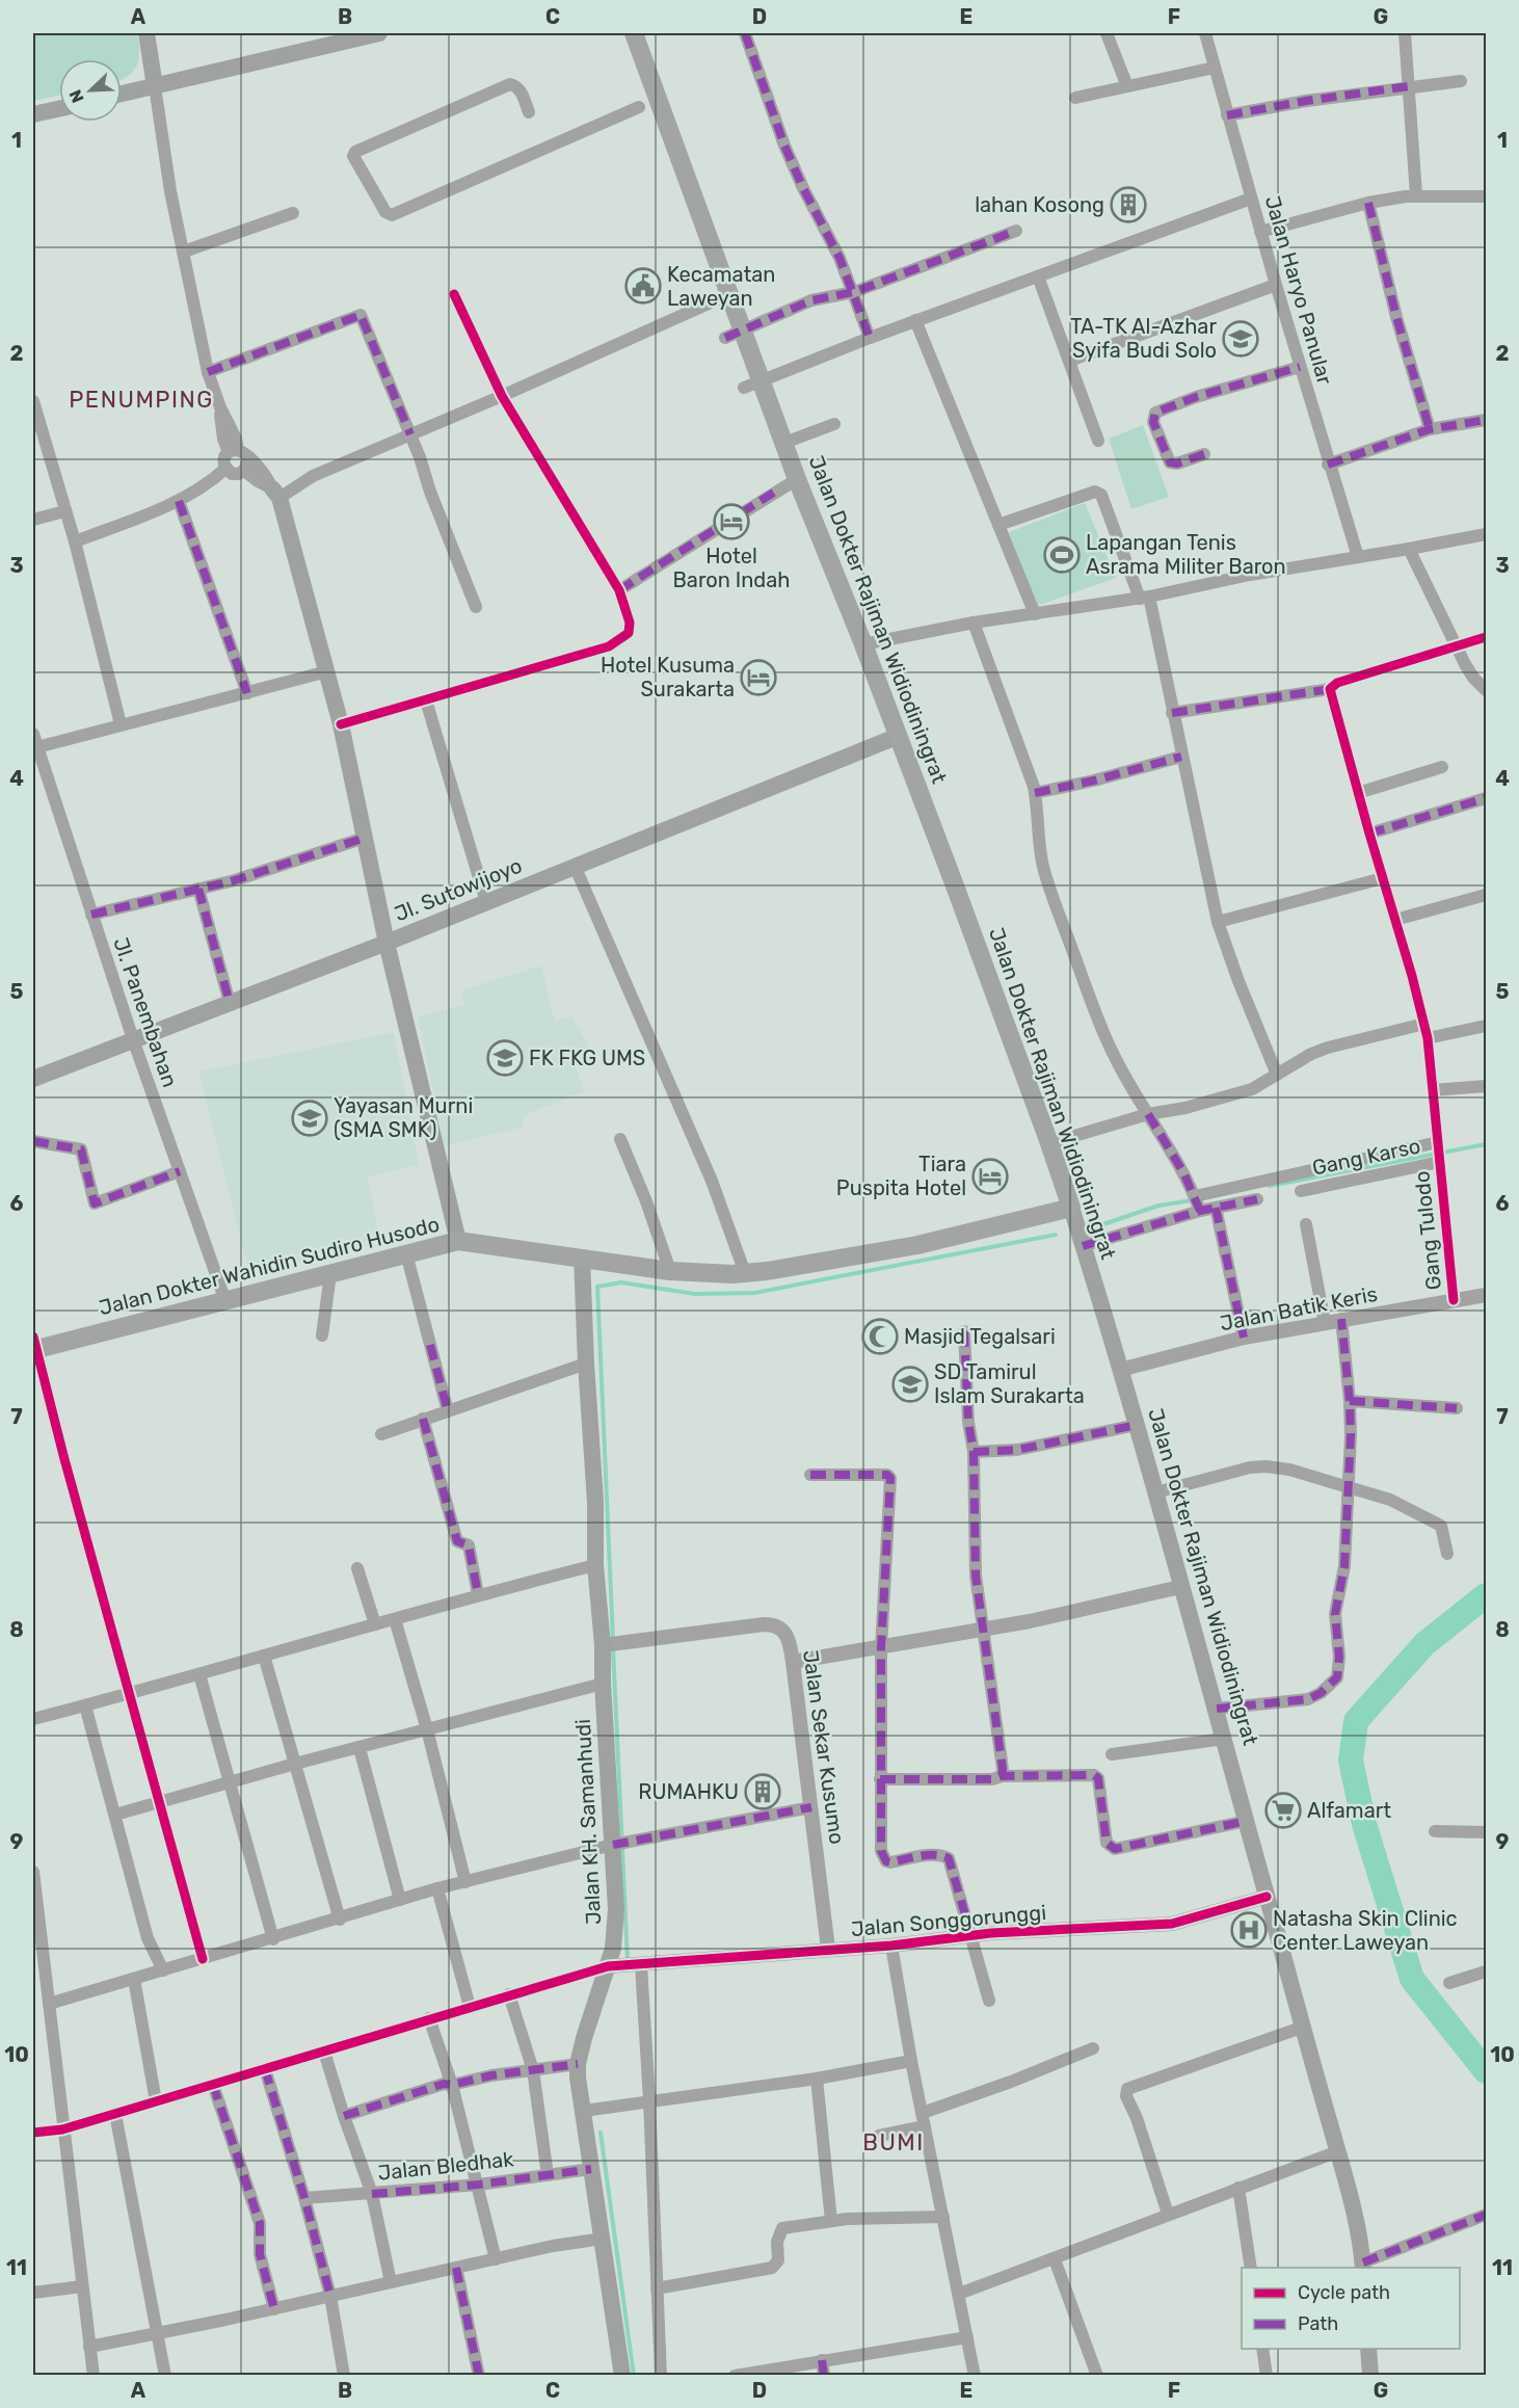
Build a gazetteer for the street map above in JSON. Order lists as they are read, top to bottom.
{
  "streets": {
    "main road": [
      "Jalan Dokter Rajiman Widiodiningrat",
      "Jl. Sutowijoyo",
      "Jalan Dokter Wahidin Sudiro Husodo",
      "Jalan KH. Samanhudi"
    ],
    "street": [
      "Jalan Haryo Panular",
      "Jl. Panembahan",
      "Gang Karso",
      "Gang Tulodo",
      "Jalan Batik Keris",
      "Jalan Sekar Kusumo",
      "Jalan Songgorunggi",
      "Jalan Bledhak"
    ]
  },
  "crossings": [
    ["Jalan Dokter Rajiman Widiodiningrat", "Jl. Sutowijoyo"],
    ["Jalan Dokter Rajiman Widiodiningrat", "Jalan Dokter Wahidin Sudiro Husodo"],
    ["Jalan Dokter Rajiman Widiodiningrat", "Jalan Batik Keris"],
    ["Jalan Dokter Rajiman Widiodiningrat", "Jalan Songgorunggi"],
    ["Jl. Sutowijoyo", "Jl. Panembahan"],
    ["Jl. Panembahan", "Jalan Dokter Wahidin Sudiro Husodo"],
    ["Gang Karso", "Gang Tulodo"],
    ["Gang Tulodo", "Jalan Batik Keris"],
    ["Jalan Dokter Wahidin Sudiro Husodo", "Jalan KH. Samanhudi"],
    ["Jalan Sekar Kusumo", "Jalan KH. Samanhudi"],
    ["Jalan Sekar Kusumo", "Jalan Songgorunggi"],
    ["Jalan KH. Samanhudi", "Jalan Songgorunggi"],
    ["Jalan KH. Samanhudi", "Jalan Bledhak"]
  ],
  "districts": ["PENUMPING", "BUMI"],
  "places": {
    "building": ["lahan Kosong", "RUMAHKU"],
    "public building": ["Kecamatan Laweyan"],
    "school or university": [
      "TA-TK Al-Azhar Syifa Budi Solo",
      "FK FKG UMS",
      "Yayasan Murni (SMA SMK)",
      "SD Tamirul Islam Surakarta"
    ],
    "hotel": ["Hotel Baron Indah", "Hotel Kusuma Surakarta", "Tiara Puspita Hotel"],
    "sports": ["Lapangan Tenis Asrama Militer Baron"],
    "mosque": ["Masjid Tegalsari"],
    "supermarket": ["Alfamart"],
    "hospital": ["Natasha Skin Clinic Center Laweyan"]
  },
  "legend": ["Cycle path", "Path"],
  "north": "bottom left",
  "grid": {
    "columns": [
      "A",
      "B",
      "C",
      "D",
      "E",
      "F",
      "G"
    ],
    "rows": [
      "1",
      "2",
      "3",
      "4",
      "5",
      "6",
      "7",
      "8",
      "9",
      "10",
      "11"
    ]
  }
}
